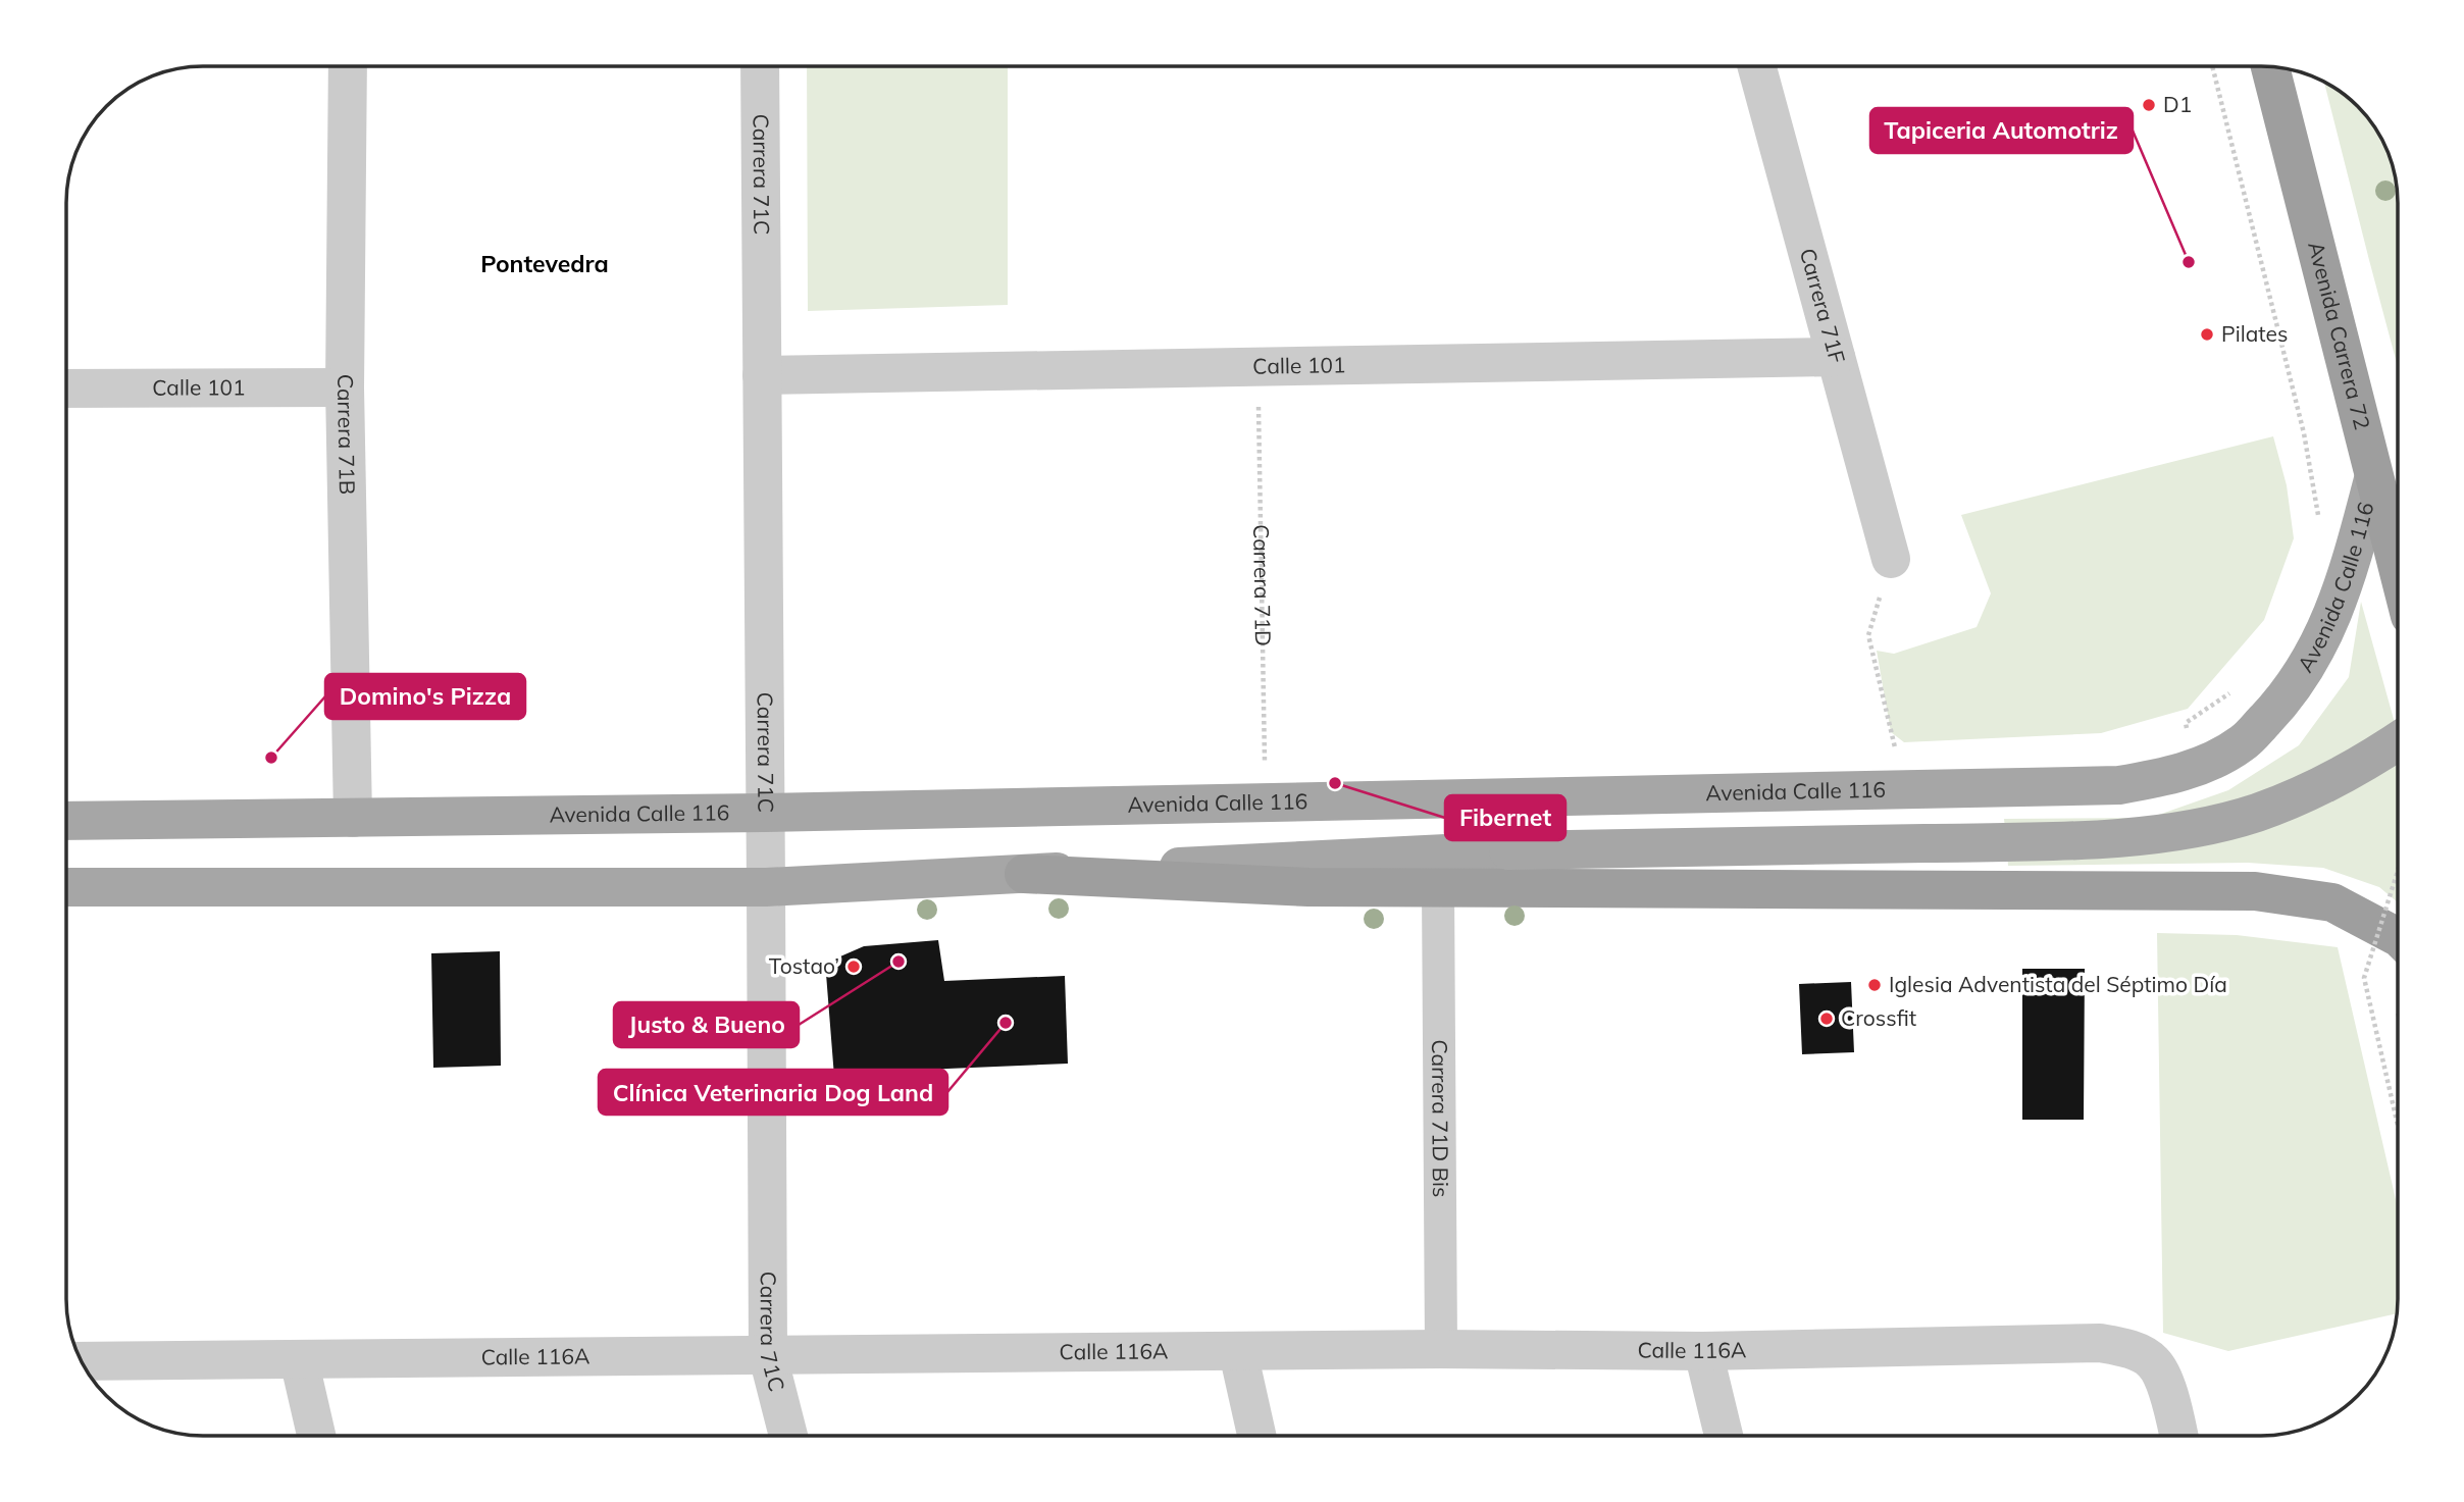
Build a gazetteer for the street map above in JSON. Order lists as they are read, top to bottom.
{
  "streets": {
    "highway": ["Avenida Carrera 72"],
    "main road": ["Avenida Calle 116"],
    "street": [
      "Carrera 71C",
      "Carrera 71F",
      "Calle 101",
      "Carrera 71B",
      "Carrera 71D Bis",
      "Calle 116A"
    ],
    "path": ["Carrera 71D"]
  },
  "crossings": [
    ["Carrera 71C", "Calle 101"],
    ["Carrera 71C", "Avenida Calle 116"],
    ["Carrera 71C", "Calle 116A"],
    ["Carrera 71F", "Calle 101"],
    ["Avenida Carrera 72", "Avenida Calle 116"],
    ["Calle 101", "Carrera 71B"],
    ["Calle 101", "Carrera 71D"],
    ["Carrera 71B", "Avenida Calle 116"],
    ["Carrera 71D", "Avenida Calle 116"],
    ["Carrera 71D Bis", "Calle 116A"]
  ],
  "districts": ["Pontevedra"],
  "places": [
    "D1",
    "Tapiceria Automotriz",
    "Pilates",
    "Domino's Pizza",
    "Fibernet",
    "Justo & Bueno",
    "Tostao’",
    "Iglesia Adventista del Séptimo Día",
    "Crossfit",
    "Clínica Veterinaria Dog Land"
  ]
}
